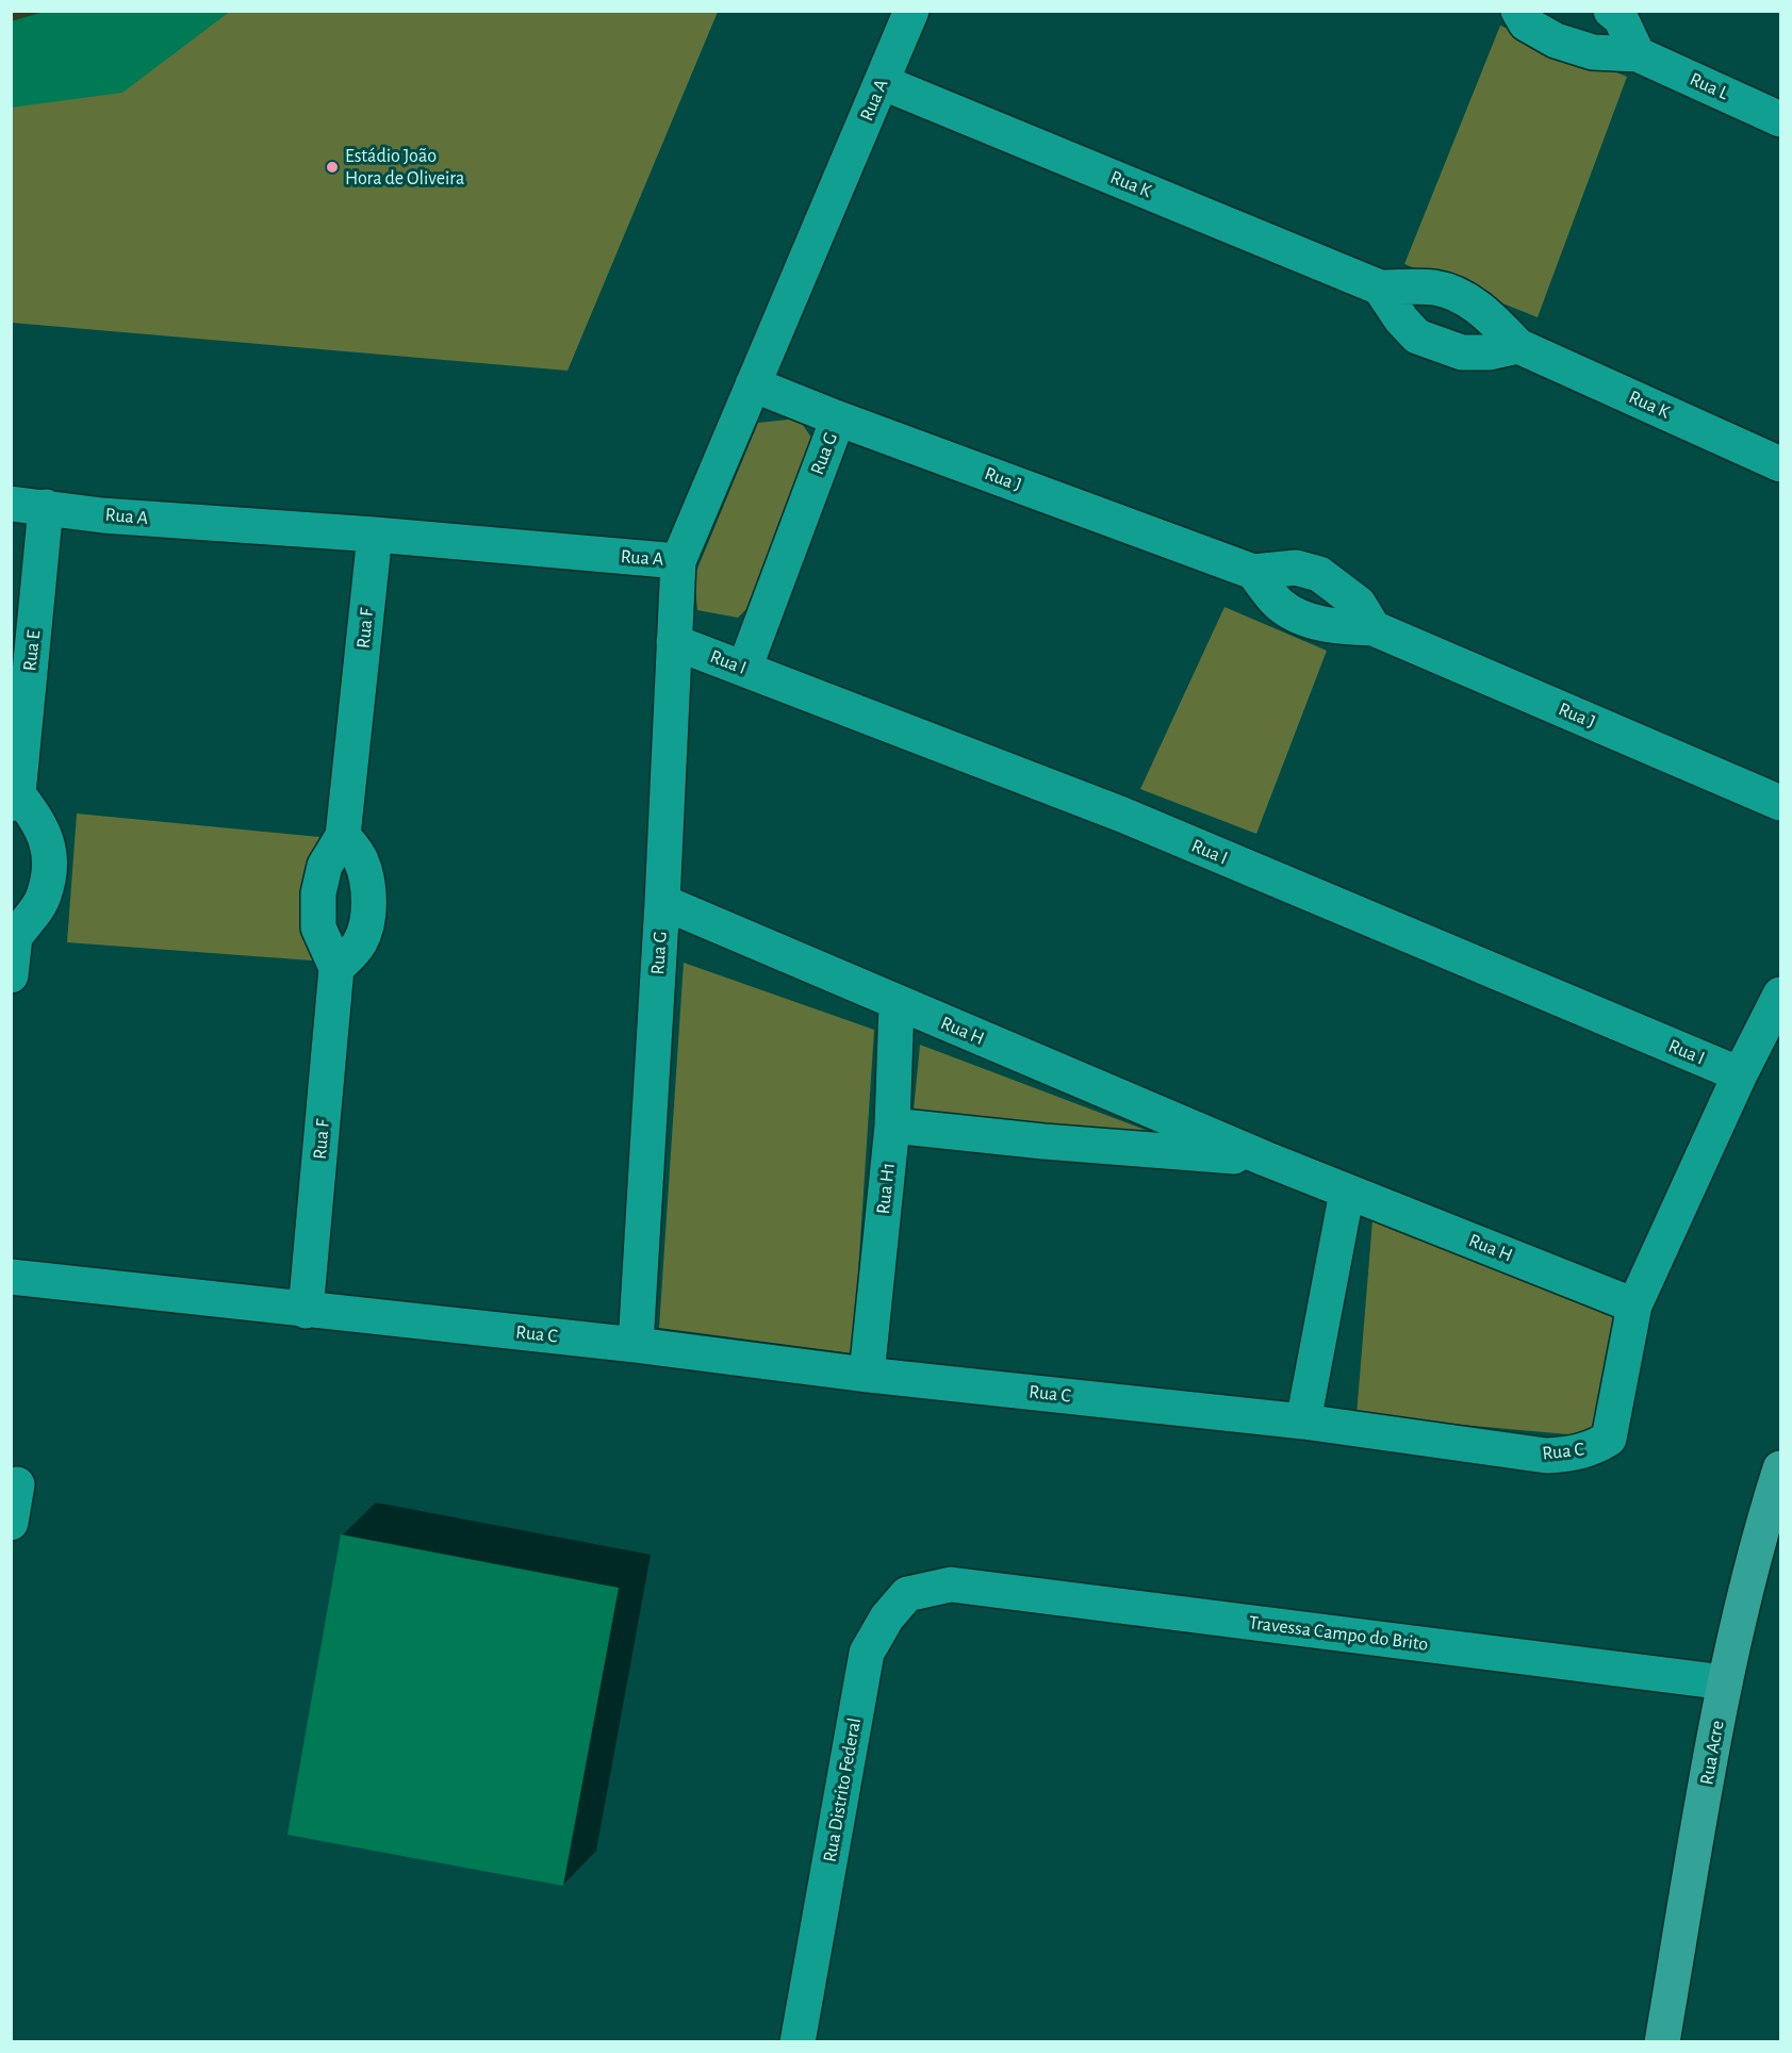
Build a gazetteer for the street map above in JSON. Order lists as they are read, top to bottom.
{
  "streets": {
    "main road": ["Rua Acre"],
    "street": [
      "Rua L",
      "Rua A",
      "Rua K",
      "Rua G",
      "Rua J",
      "Rua F",
      "Rua E",
      "Rua I",
      "Rua H",
      "Rua H1",
      "Rua C",
      "Travessa Campo do Brito",
      "Rua Distrito Federal"
    ]
  },
  "crossings": [
    ["Rua A", "Rua K"],
    ["Rua A", "Rua G"],
    ["Rua A", "Rua J"],
    ["Rua A", "Rua F"],
    ["Rua A", "Rua E"],
    ["Rua G", "Rua J"],
    ["Rua G", "Rua I"],
    ["Rua G", "Rua H"],
    ["Rua G", "Rua C"],
    ["Rua F", "Rua C"],
    ["Rua I", "Rua C"],
    ["Rua H", "Rua H1"],
    ["Rua H", "Rua C"],
    ["Rua H1", "Rua C"],
    ["Travessa Campo do Brito", "Rua Acre"],
    ["Travessa Campo do Brito", "Rua Distrito Federal"]
  ],
  "places": ["Estádio João Hora de Oliveira"]
}
